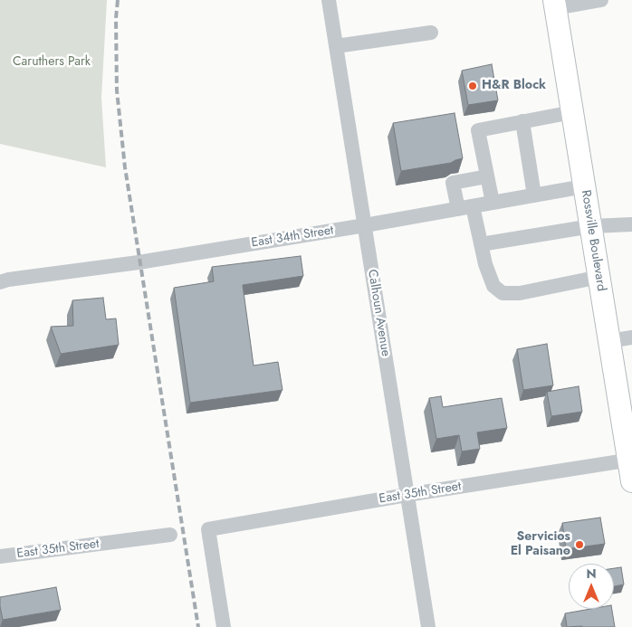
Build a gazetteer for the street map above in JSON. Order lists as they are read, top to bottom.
{
  "streets": {
    "highway": ["Rossville Boulevard"],
    "street": ["East 34th Street", "Calhoun Avenue", "East 35th Street"]
  },
  "crossings": [
    ["East 34th Street", "Rossville Boulevard"],
    ["East 34th Street", "Calhoun Avenue"],
    ["Rossville Boulevard", "East 35th Street"],
    ["Calhoun Avenue", "East 35th Street"]
  ],
  "parks": ["Caruthers Park"],
  "places": ["H&R Block", "Servicios El Paisano"],
  "north": "top"
}
